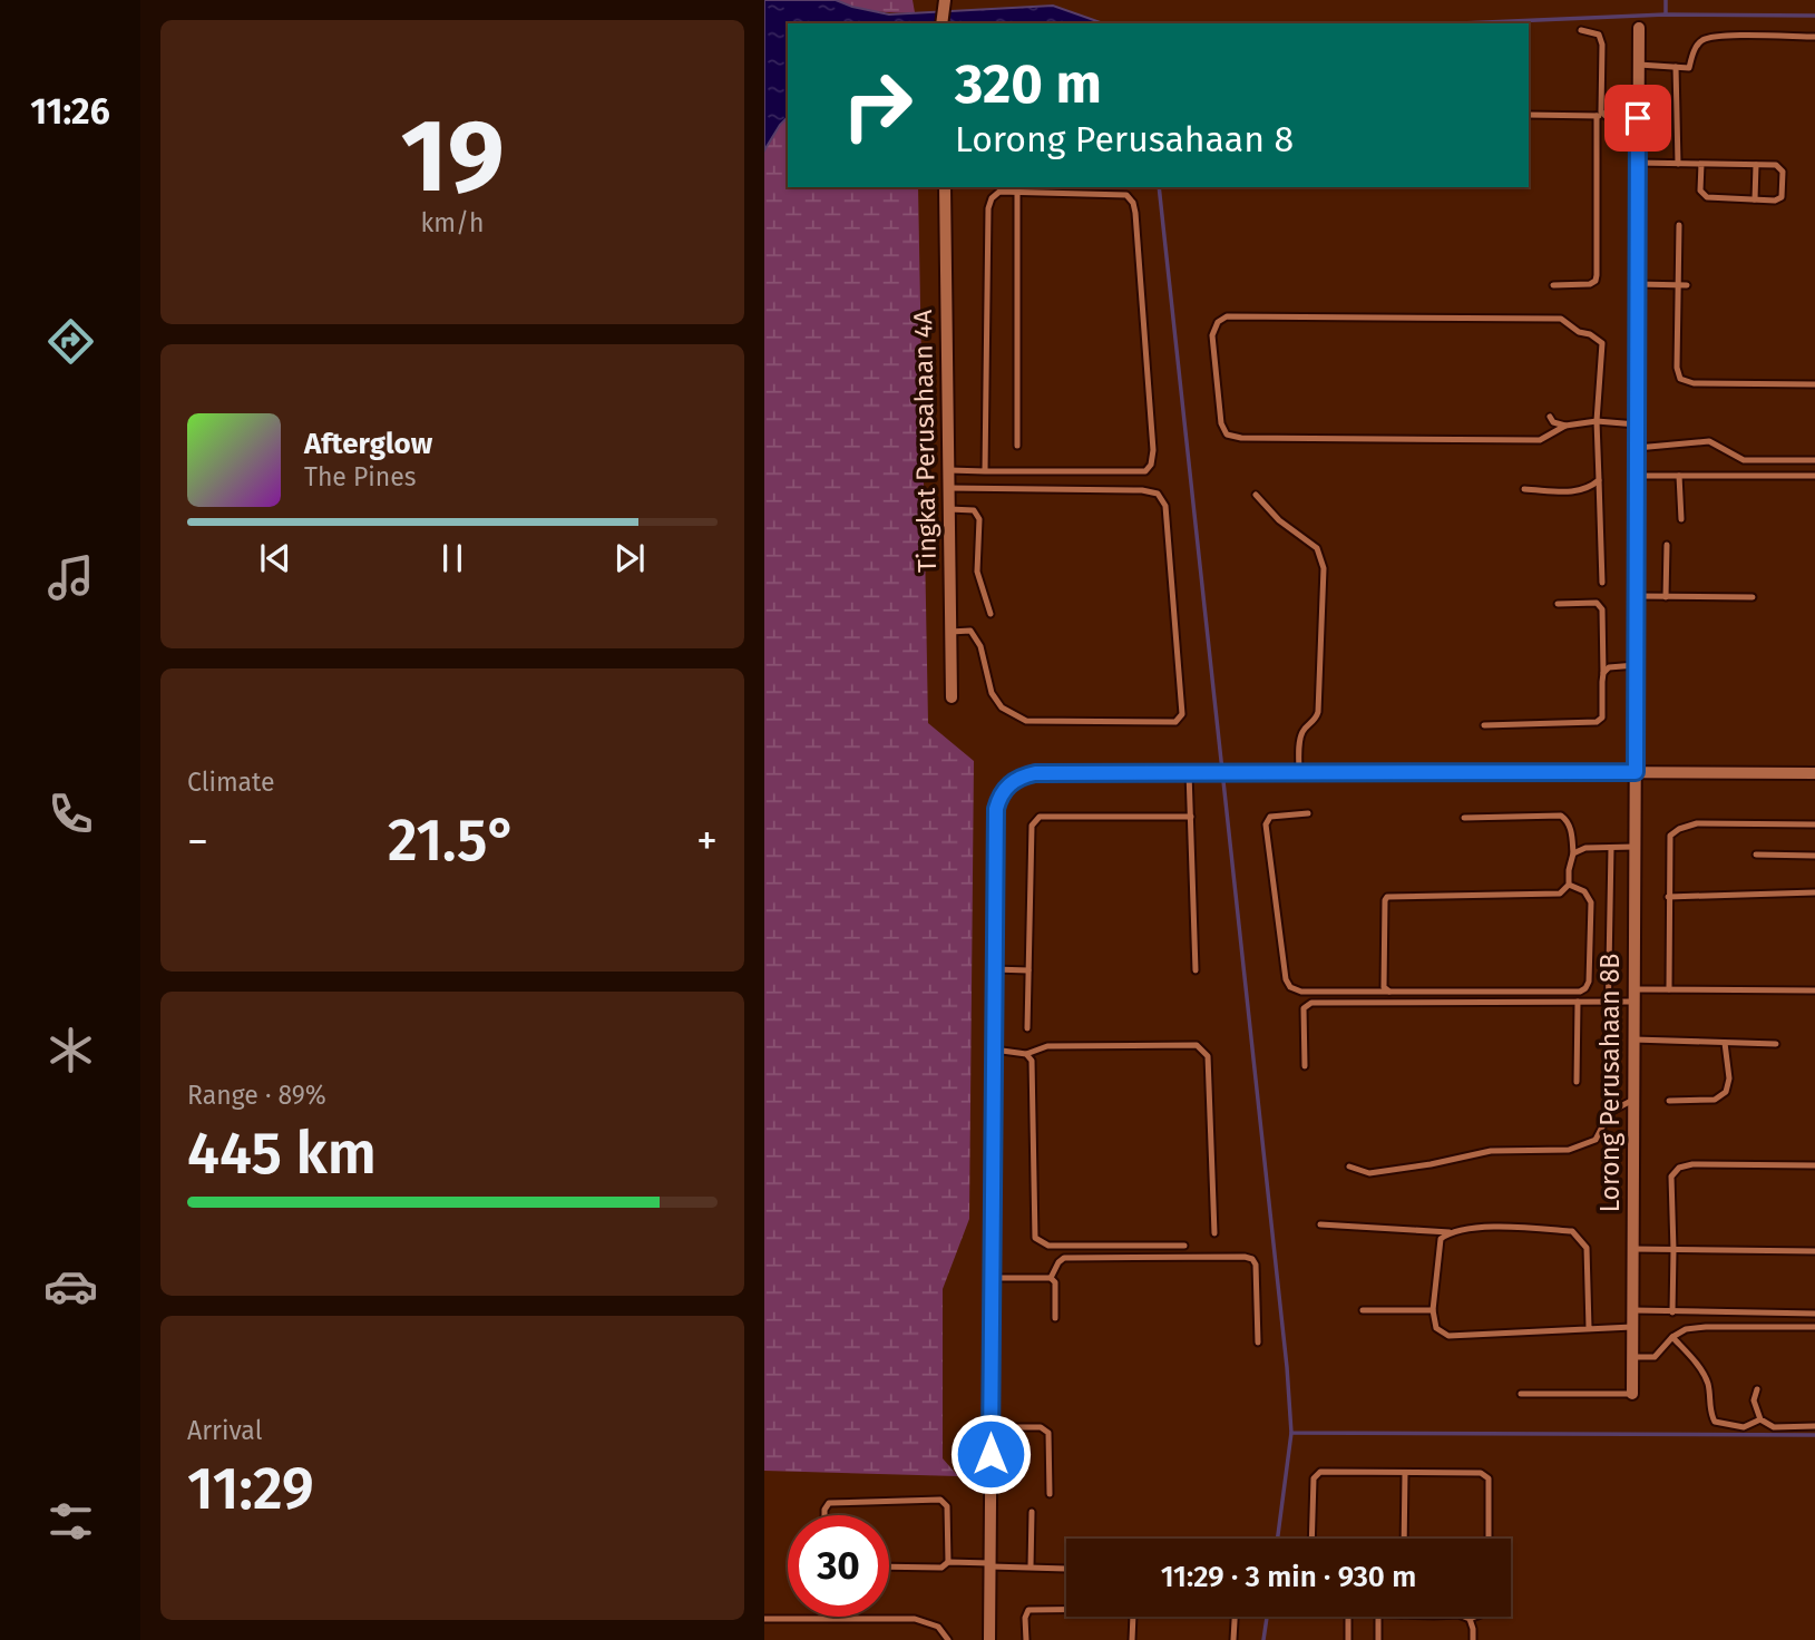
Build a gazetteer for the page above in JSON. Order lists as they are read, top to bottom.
{
  "streets": {
    "street": ["Tingkat Perusahaan 4A", "Lorong Perusahaan 8B"]
  },
  "page": {
    "tabs": "11:26",
    "tile": [
      ["19", "km/h"],
      "Climate",
      ["Range · 89%", "445 km"],
      ["Arrival", "11:29"]
    ],
    "turn": ["320 m", "Lorong Perusahaan 8"],
    "song": ["Afterglow", "The Pines"],
    "heat": ["−", "21.5°", "+"],
    "limit": "30",
    "trip": "11:29 · 3 min · 930 m"
  }
}
